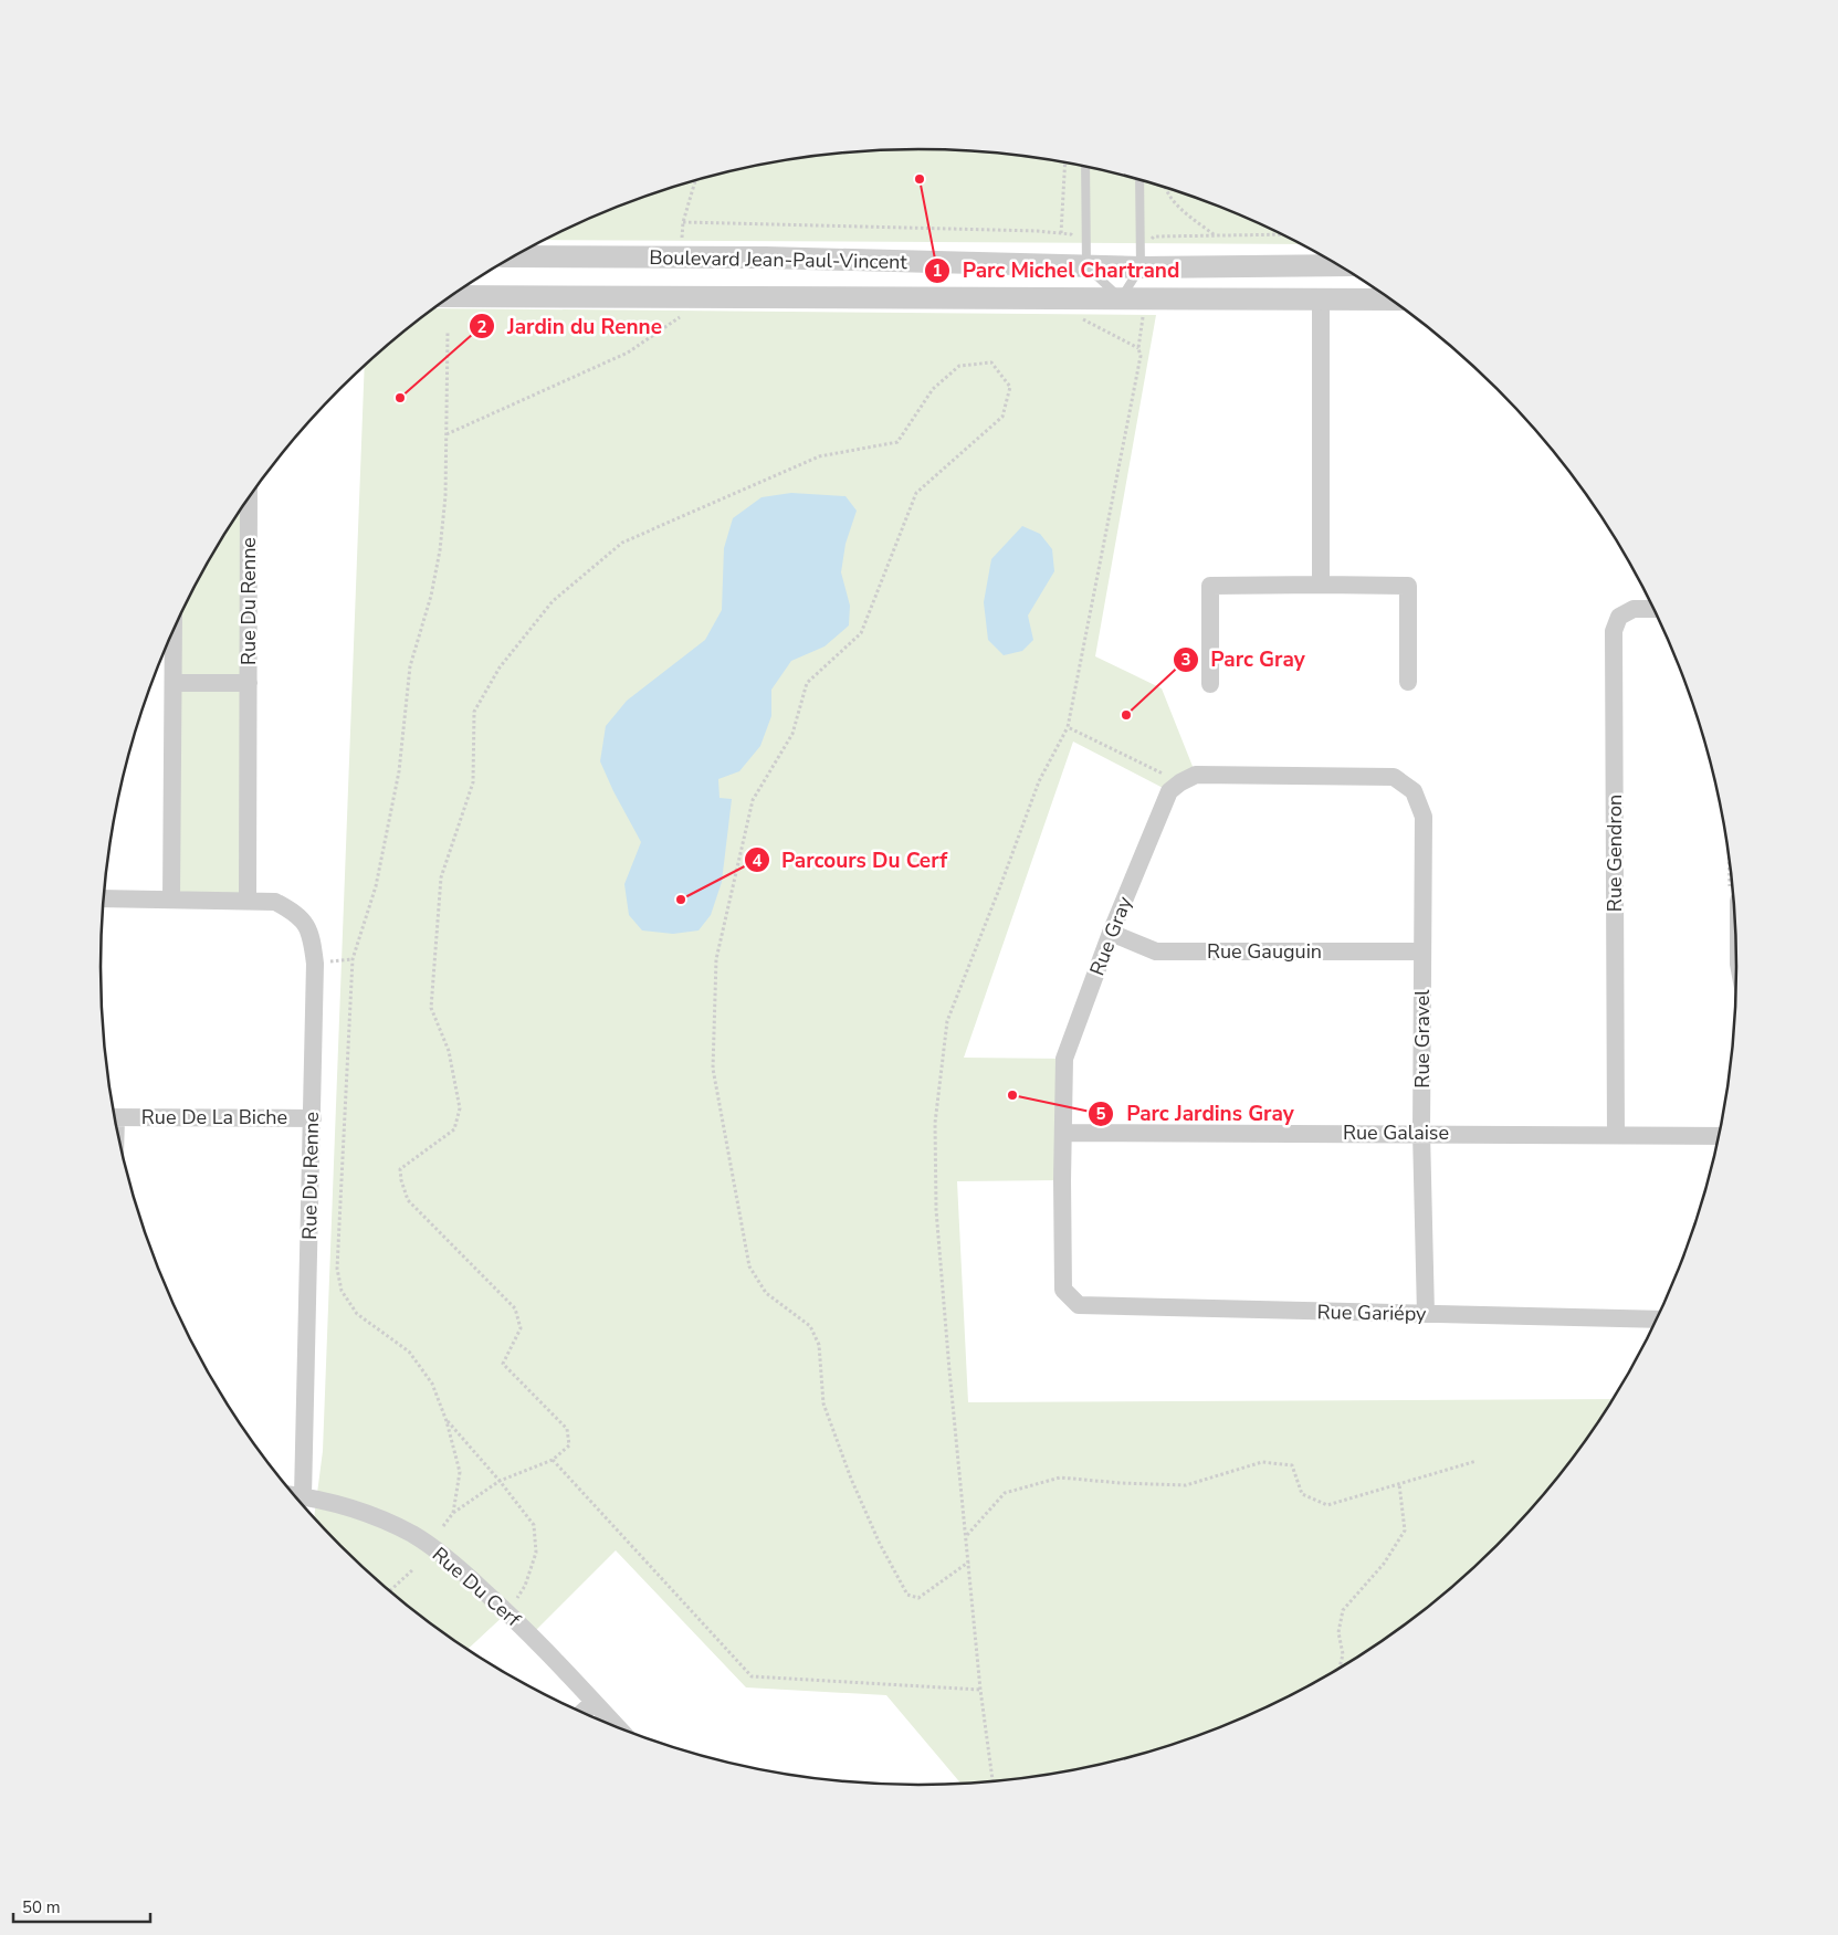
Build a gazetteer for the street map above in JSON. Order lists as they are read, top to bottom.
{
  "streets": {
    "street": [
      "Boulevard Jean-Paul-Vincent",
      "Rue Du Renne",
      "Rue Gendron",
      "Rue Gray",
      "Rue Gauguin",
      "Rue Gravel",
      "Rue De La Biche",
      "Rue Galaise",
      "Rue Gariépy",
      "Rue Du Cerf"
    ]
  },
  "crossings": [
    ["Rue Du Renne", "Rue De La Biche"],
    ["Rue Du Renne", "Rue Du Cerf"],
    ["Rue Gendron", "Rue Galaise"],
    ["Rue Gray", "Rue Gauguin"],
    ["Rue Gray", "Rue Gravel"],
    ["Rue Gray", "Rue Galaise"],
    ["Rue Gray", "Rue Gariépy"],
    ["Rue Gauguin", "Rue Gravel"],
    ["Rue Gravel", "Rue Galaise"],
    ["Rue Gravel", "Rue Gariépy"]
  ],
  "places": [
    "Parc Michel Chartrand",
    "Jardin du Renne",
    "Parc Gray",
    "Parcours Du Cerf",
    "Parc Jardins Gray"
  ],
  "scale_bar": "50 m"
}
